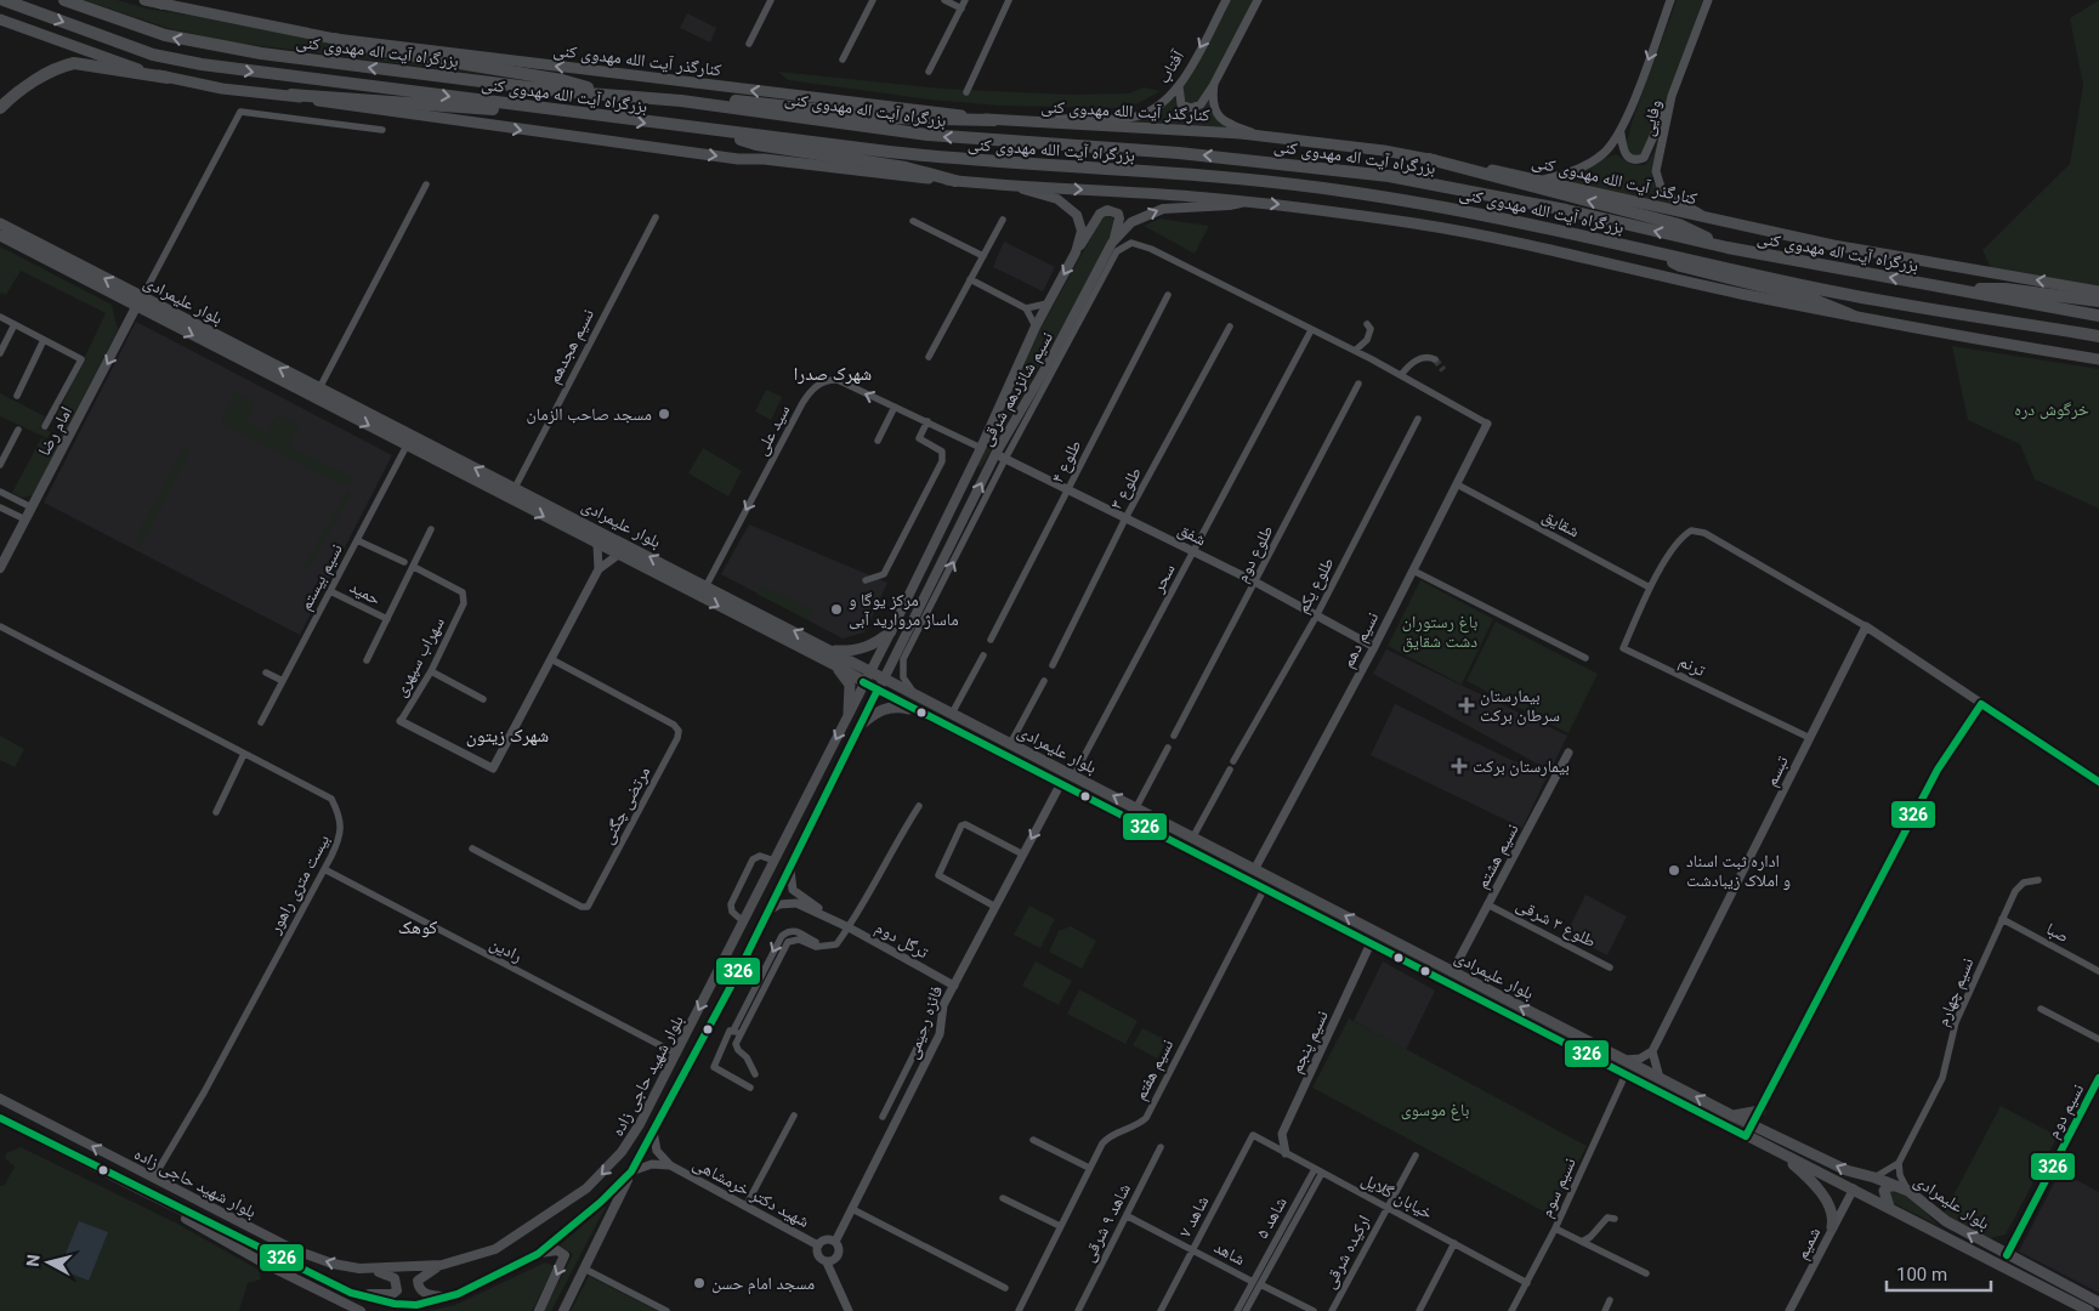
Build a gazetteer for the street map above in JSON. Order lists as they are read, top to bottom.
{
  "streets": {
    "highway": ["بزرگراه آیت اله مهدوی کنی", "بزرگراه آیت الله مهدوی کنی"],
    "main road": [
      "کنارگذر آیت الله مهدوی کنی",
      "بلوار علیمرادی",
      "نسیم شانزدهم شرقی",
      "امام رضا",
      "بلوار شهید حاجی زاده"
    ],
    "street": [
      "آفتاب",
      "وفایی",
      "نسیم هجدهم",
      "سید علی",
      "طلوع ۴",
      "طلوع ۳",
      "شقایق",
      "شفق",
      "طلوع دوم",
      "نسیم بیستم",
      "سحر",
      "طلوع یکم",
      "حمید",
      "نسیم دهم",
      "سهراب سپهری",
      "ترنم",
      "تبسم",
      "مرتضی چگنی",
      "نسیم هشتم",
      "بیست متری راهور",
      "طلوع ۳ شرقی",
      "صبا",
      "ترگل دوم",
      "رادین",
      "نسیم چهارم",
      "فائزه رحیمی",
      "نسیم پنجم",
      "نسیم هفتم",
      "نسیم دوم",
      "نسیم سوم",
      "شهید دکتر خرمشاهی",
      "خیابان گلایل",
      "شاهد ۷",
      "شاهد ۵",
      "شاهد ۹ شرقی",
      "شمیم",
      "ارکیده شرقی",
      "شاهد"
    ]
  },
  "crossings": [
    ["کنارگذر آیت الله مهدوی کنی", "آفتاب"],
    ["کنارگذر آیت الله مهدوی کنی", "وفایی"],
    ["بلوار علیمرادی", "نسیم هجدهم"],
    ["بلوار علیمرادی", "نسیم شانزدهم شرقی"],
    ["بلوار علیمرادی", "سید علی"],
    ["بلوار علیمرادی", "امام رضا"],
    ["بلوار علیمرادی", "نسیم بیستم"],
    ["بلوار علیمرادی", "سحر"],
    ["بلوار علیمرادی", "نسیم دهم"],
    ["بلوار علیمرادی", "سهراب سپهری"],
    ["بلوار علیمرادی", "نسیم هشتم"],
    ["بلوار علیمرادی", "فائزه رحیمی"],
    ["بلوار علیمرادی", "نسیم پنجم"],
    ["بلوار علیمرادی", "نسیم هفتم"],
    ["بلوار علیمرادی", "بلوار شهید حاجی زاده"],
    ["بلوار علیمرادی", "نسیم دوم"],
    ["بلوار علیمرادی", "نسیم سوم"],
    ["بلوار علیمرادی", "شمیم"],
    ["نسیم شانزدهم شرقی", "سید علی"],
    ["نسیم شانزدهم شرقی", "شفق"],
    ["نسیم شانزدهم شرقی", "بلوار شهید حاجی زاده"],
    ["طلوع ۴", "شفق"],
    ["طلوع ۳", "شفق"],
    ["شقایق", "نسیم دهم"],
    ["شقایق", "ترنم"],
    ["شفق", "طلوع دوم"],
    ["شفق", "سحر"],
    ["شفق", "طلوع یکم"],
    ["شفق", "نسیم دهم"],
    ["نسیم بیستم", "حمید"],
    ["سهراب سپهری", "مرتضی چگنی"],
    ["ترنم", "تبسم"],
    ["نسیم هشتم", "طلوع ۳ شرقی"],
    ["بیست متری راهور", "رادین"],
    ["بیست متری راهور", "بلوار شهید حاجی زاده"],
    ["صبا", "نسیم چهارم"],
    ["ترگل دوم", "فائزه رحیمی"],
    ["ترگل دوم", "بلوار شهید حاجی زاده"],
    ["رادین", "بلوار شهید حاجی زاده"],
    ["فائزه رحیمی", "شهید دکتر خرمشاهی"],
    ["نسیم پنجم", "خیابان گلایل"],
    ["بلوار شهید حاجی زاده", "شهید دکتر خرمشاهی"],
    ["نسیم سوم", "خیابان گلایل"],
    ["خیابان گلایل", "شاهد ۷"],
    ["خیابان گلایل", "شاهد ۵"],
    ["خیابان گلایل", "ارکیده شرقی"],
    ["شاهد ۷", "شاهد"],
    ["شاهد ۵", "شاهد"],
    ["شاهد ۹ شرقی", "شاهد"]
  ],
  "one_way": ["سید علی", "امام رضا"],
  "districts": ["شهرک صدرا", "شهرک زیتون", "کوهک"],
  "parks": ["خرگوش دره", "باغ رستوران دشت شقایق", "باغ موسوی"],
  "places": {
    "other": [
      "مسجد صاحب الزمان",
      "مرکز یوگا و ماساژ مروارید آبی",
      "اداره ثبت اسناد و املاک زیبادشت",
      "مسجد امام حسن"
    ],
    "health": ["بیمارستان سرطان برکت", "بیمارستان برکت"]
  },
  "lines": ["transit line 326"],
  "scale_bar": "100 m",
  "north": "left"
}
